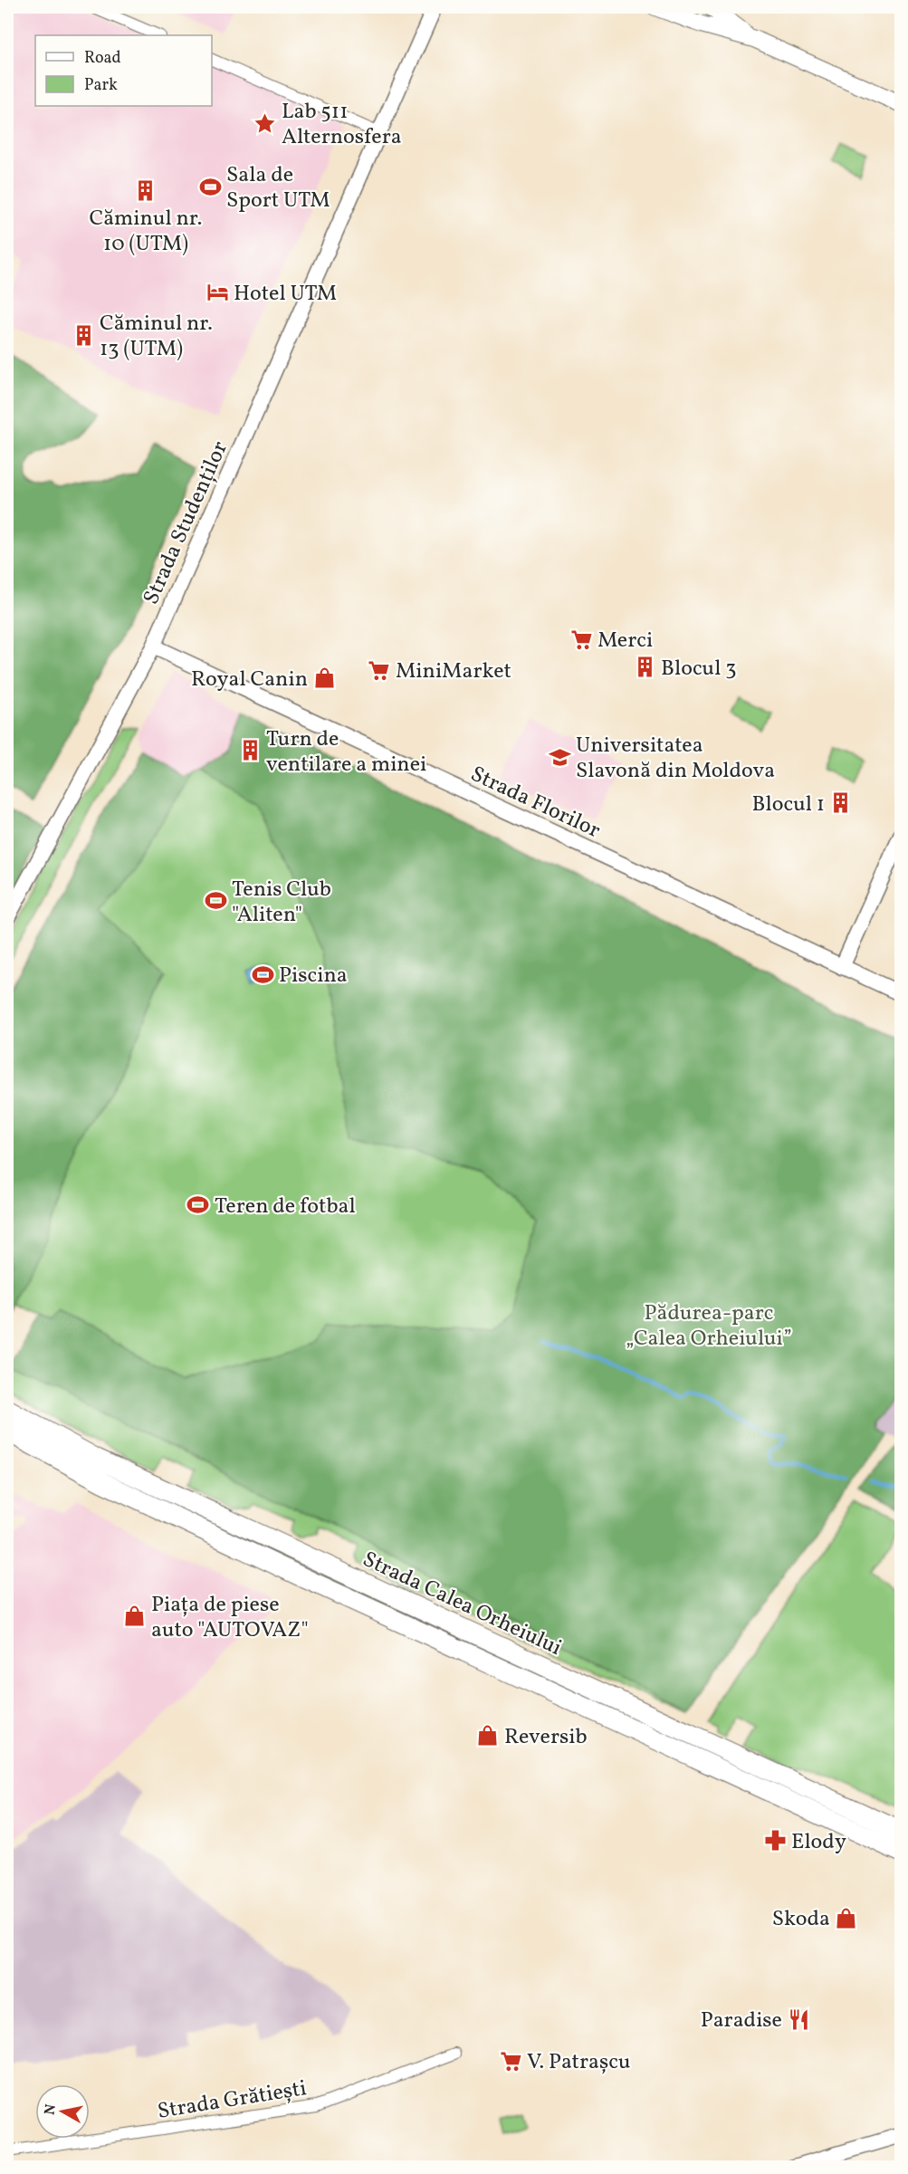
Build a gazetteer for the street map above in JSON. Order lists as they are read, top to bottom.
{
  "streets": {
    "highway": ["Strada Calea Orheiului"],
    "main road": ["Strada Studenților", "Strada Florilor"],
    "street": ["Strada Grătiești"]
  },
  "crossings": [
    ["Strada Studenților", "Strada Florilor"]
  ],
  "parks": ["Pădurea-parc „Calea Orheiului”"],
  "places": {
    "place": ["Lab 511 Alternosfera"],
    "sports": [
      "Sala de Sport UTM",
      "Tenis Club \"Aliten\"",
      "Piscina",
      "Teren de fotbal"
    ],
    "building": [
      "Căminul nr. 10 (UTM)",
      "Căminul nr. 13 (UTM)",
      "Blocul 3",
      "Turn de ventilare a minei",
      "Blocul 1"
    ],
    "hotel": ["Hotel UTM"],
    "supermarket": ["Merci", "MiniMarket", "V. Patrașcu"],
    "shop": [
      "Royal Canin",
      "Piața de piese auto \"AUTOVAZ\"",
      "Reversib",
      "Skoda"
    ],
    "school or university": ["Universitatea Slavonă din Moldova"],
    "pharmacy": ["Elody"],
    "restaurant": ["Paradise"]
  },
  "legend": ["Road", "Park"],
  "north": "left"
}
